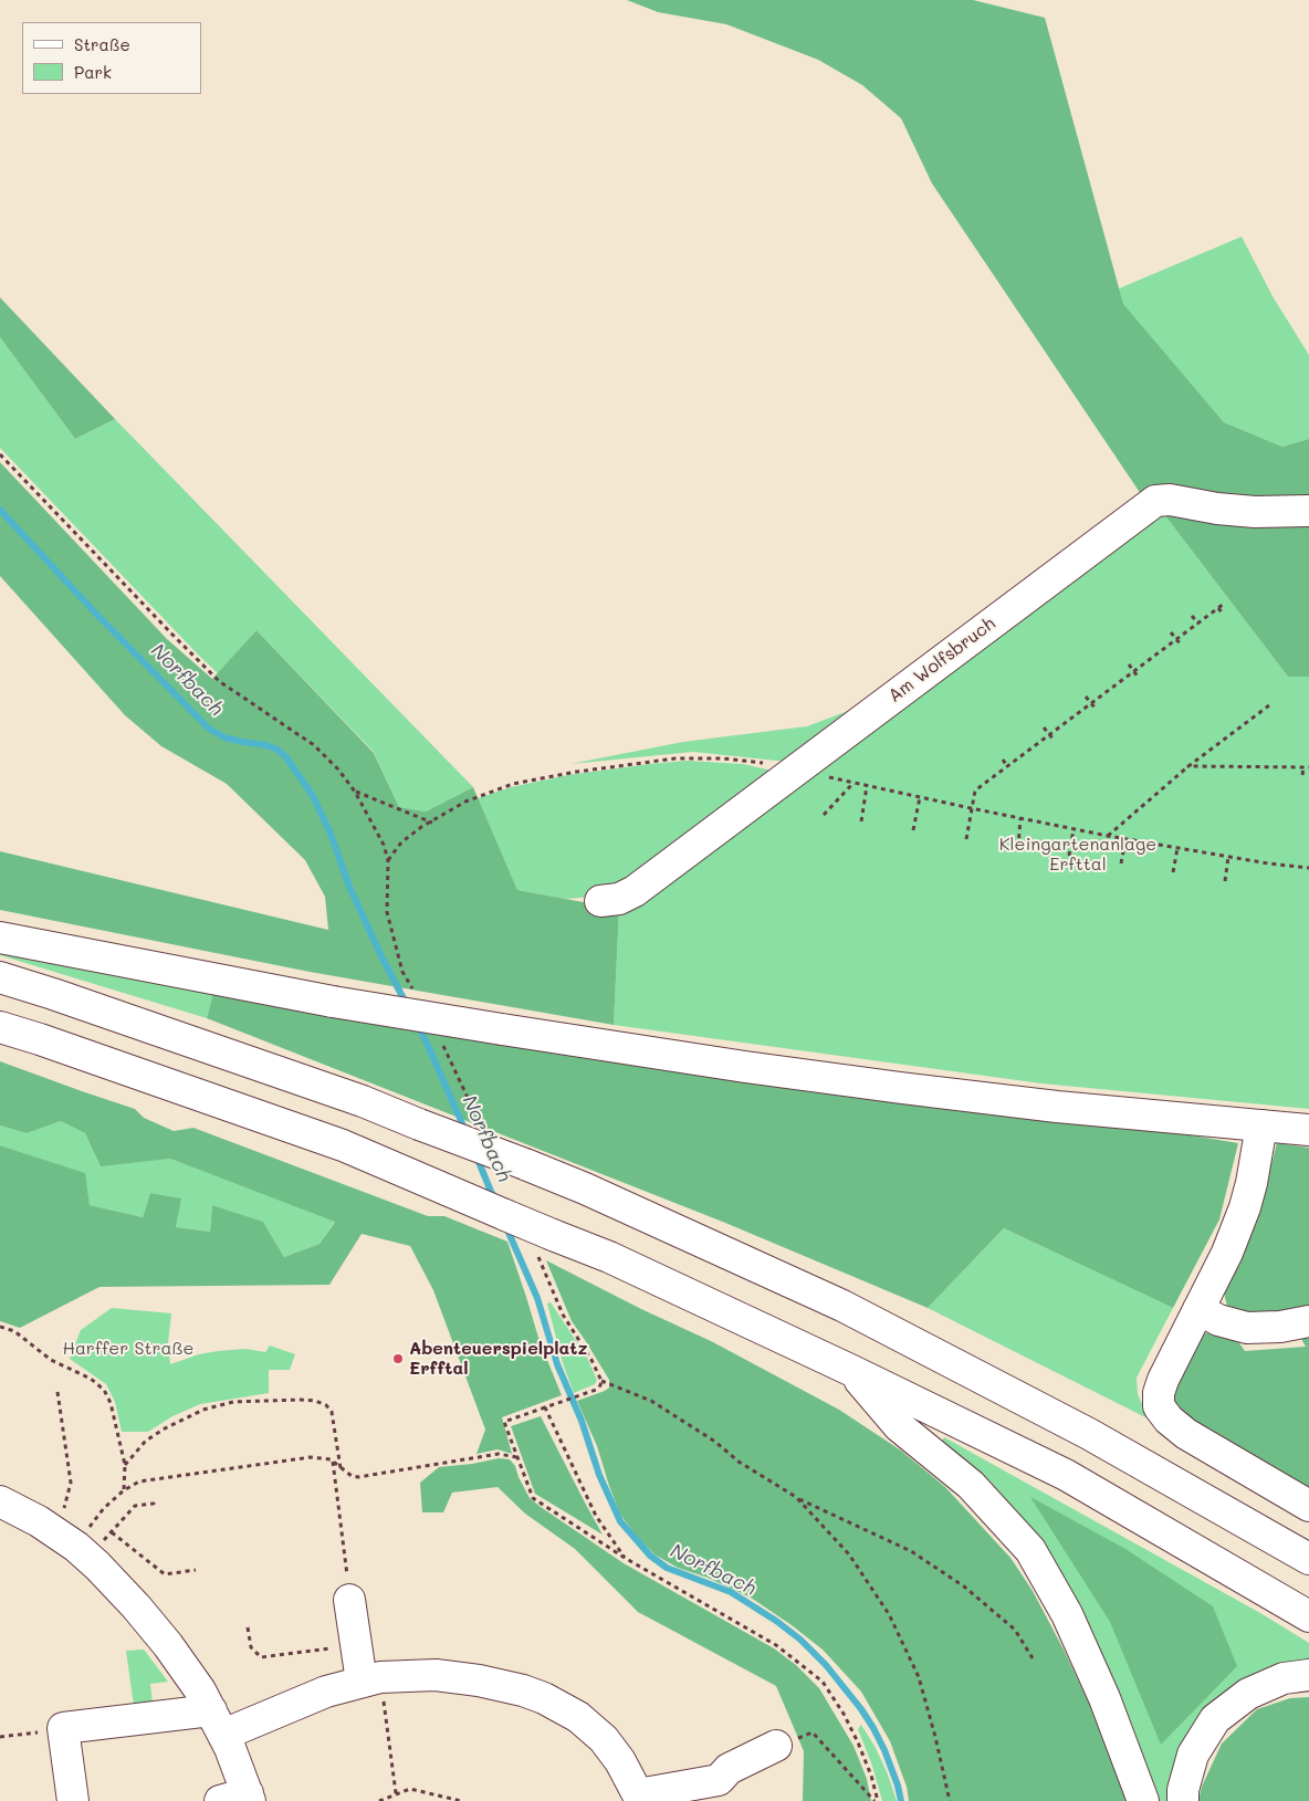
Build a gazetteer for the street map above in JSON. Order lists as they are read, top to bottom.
{
  "streets": {
    "main road": ["Am Wolfsbruch"]
  },
  "water": ["Norfbach"],
  "parks": ["Kleingartenanlage Erfttal", "Harffer Straße"],
  "places": ["Abenteuerspielplatz Erfftal"],
  "legend": ["Straße", "Park"]
}
